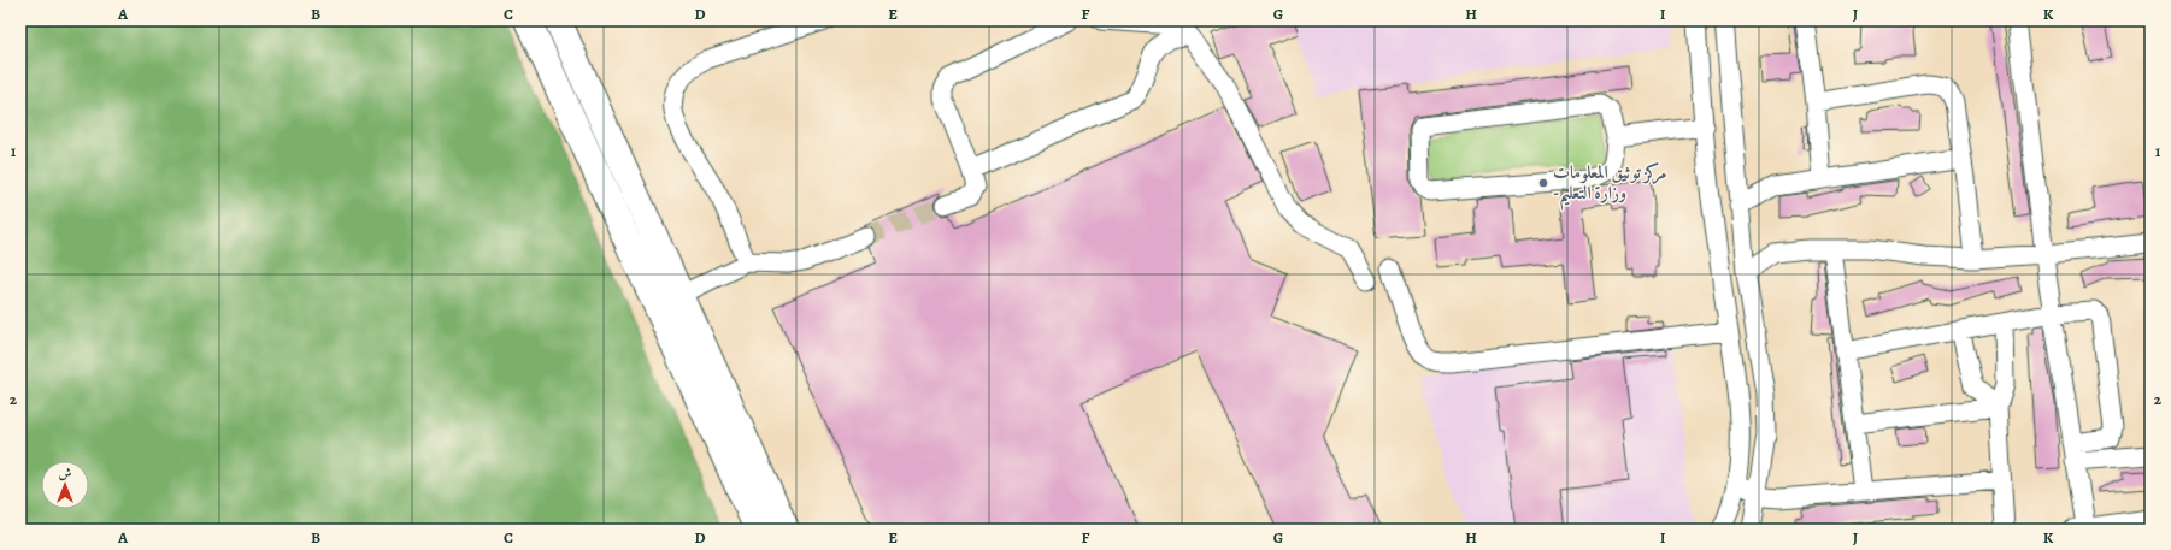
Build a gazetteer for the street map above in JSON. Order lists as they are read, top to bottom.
{
  "places": ["مركز توثيق المعلومات -وزارة التعليم"],
  "north": "top",
  "grid": {
    "columns": [
      "A",
      "B",
      "C",
      "D",
      "E",
      "F",
      "G",
      "H",
      "I",
      "J",
      "K"
    ],
    "rows": ["1", "2"]
  }
}
